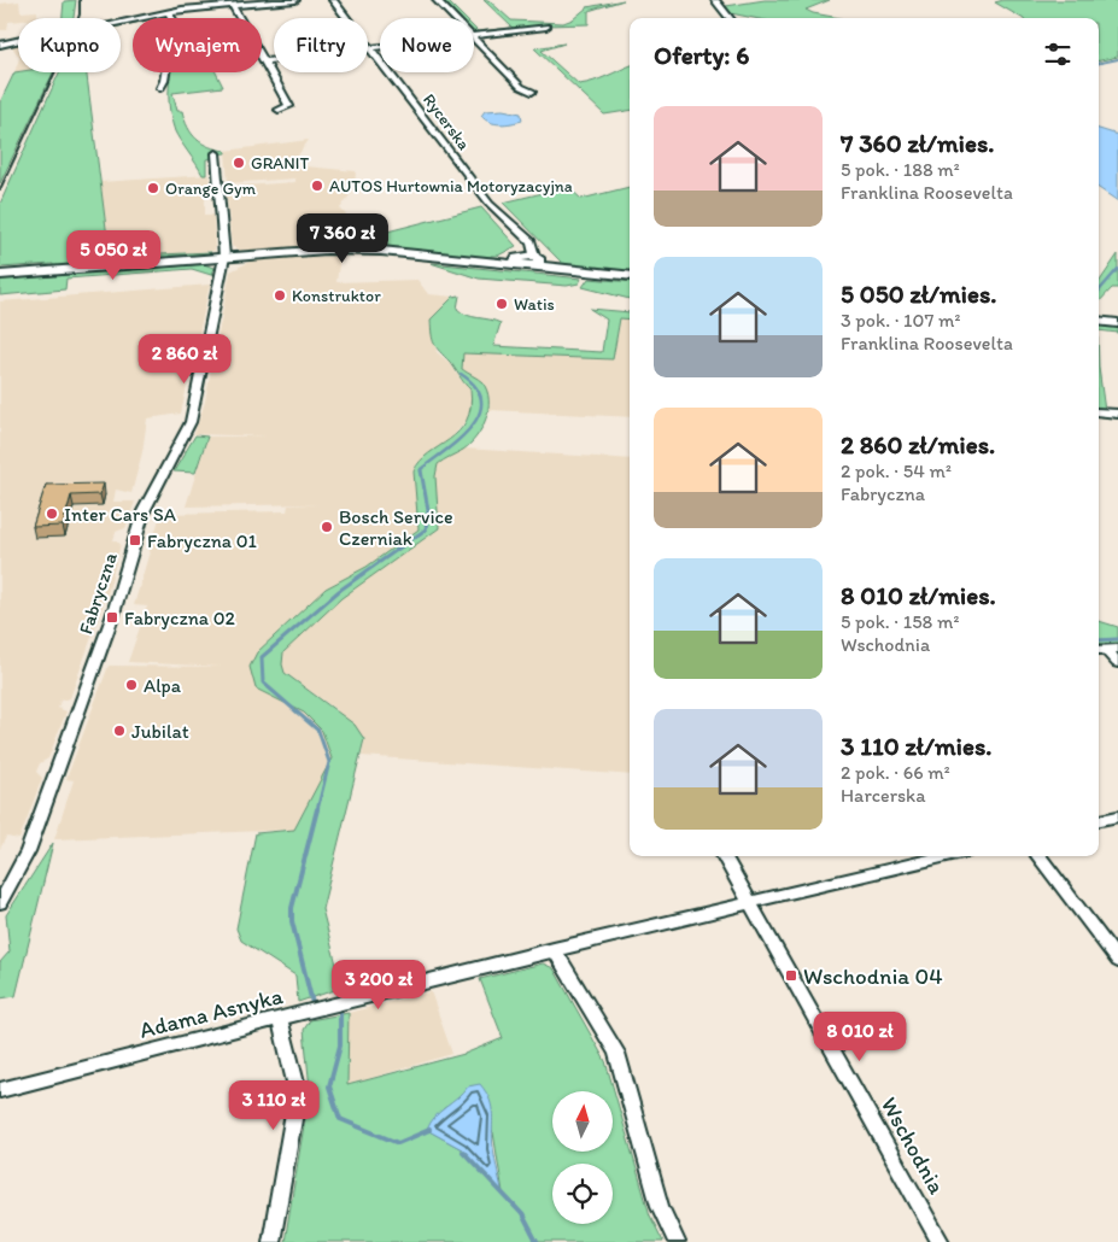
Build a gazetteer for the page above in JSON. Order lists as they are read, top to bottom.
{
  "streets": {
    "street": [
      "Rycerska",
      "Fabryczna",
      "Adama Asnyka",
      "Wschodnia"
    ]
  },
  "crossings": [
    ["Adama Asnyka", "Wschodnia"]
  ],
  "places": {
    "other": [
      "GRANIT",
      "AUTOS Hurtownia Motoryzacyjna",
      "Orange Gym",
      "Konstruktor",
      "Watis",
      "Inter Cars SA",
      "Bosch Service Czerniak",
      "Alpa",
      "Jubilat"
    ],
    "transit": ["Fabryczna 01", "Fabryczna 02", "Wschodnia 04"]
  },
  "north": "top",
  "page": {
    "chip": [
      "Kupno",
      "Wynajem",
      "Filtry",
      "Nowe"
    ],
    "heading": "Oferty: 6",
    "list": [
      {
        "name": "7 360 zł/mies.",
        "note": "5 pok. · 188 m² · Franklina Roosevelta"
      },
      {
        "name": "5 050 zł/mies.",
        "note": "3 pok. · 107 m² · Franklina Roosevelta"
      },
      {
        "name": "2 860 zł/mies.",
        "note": "2 pok. · 54 m² · Fabryczna"
      },
      {
        "name": "8 010 zł/mies.",
        "note": "5 pok. · 158 m² · Wschodnia"
      },
      {
        "name": "3 110 zł/mies.",
        "note": "2 pok. · 66 m² · Harcerska"
      }
    ],
    "price": [
      "7 360 zł",
      "5 050 zł",
      "2 860 zł",
      "3 200 zł",
      "8 010 zł",
      "3 110 zł"
    ]
  }
}
